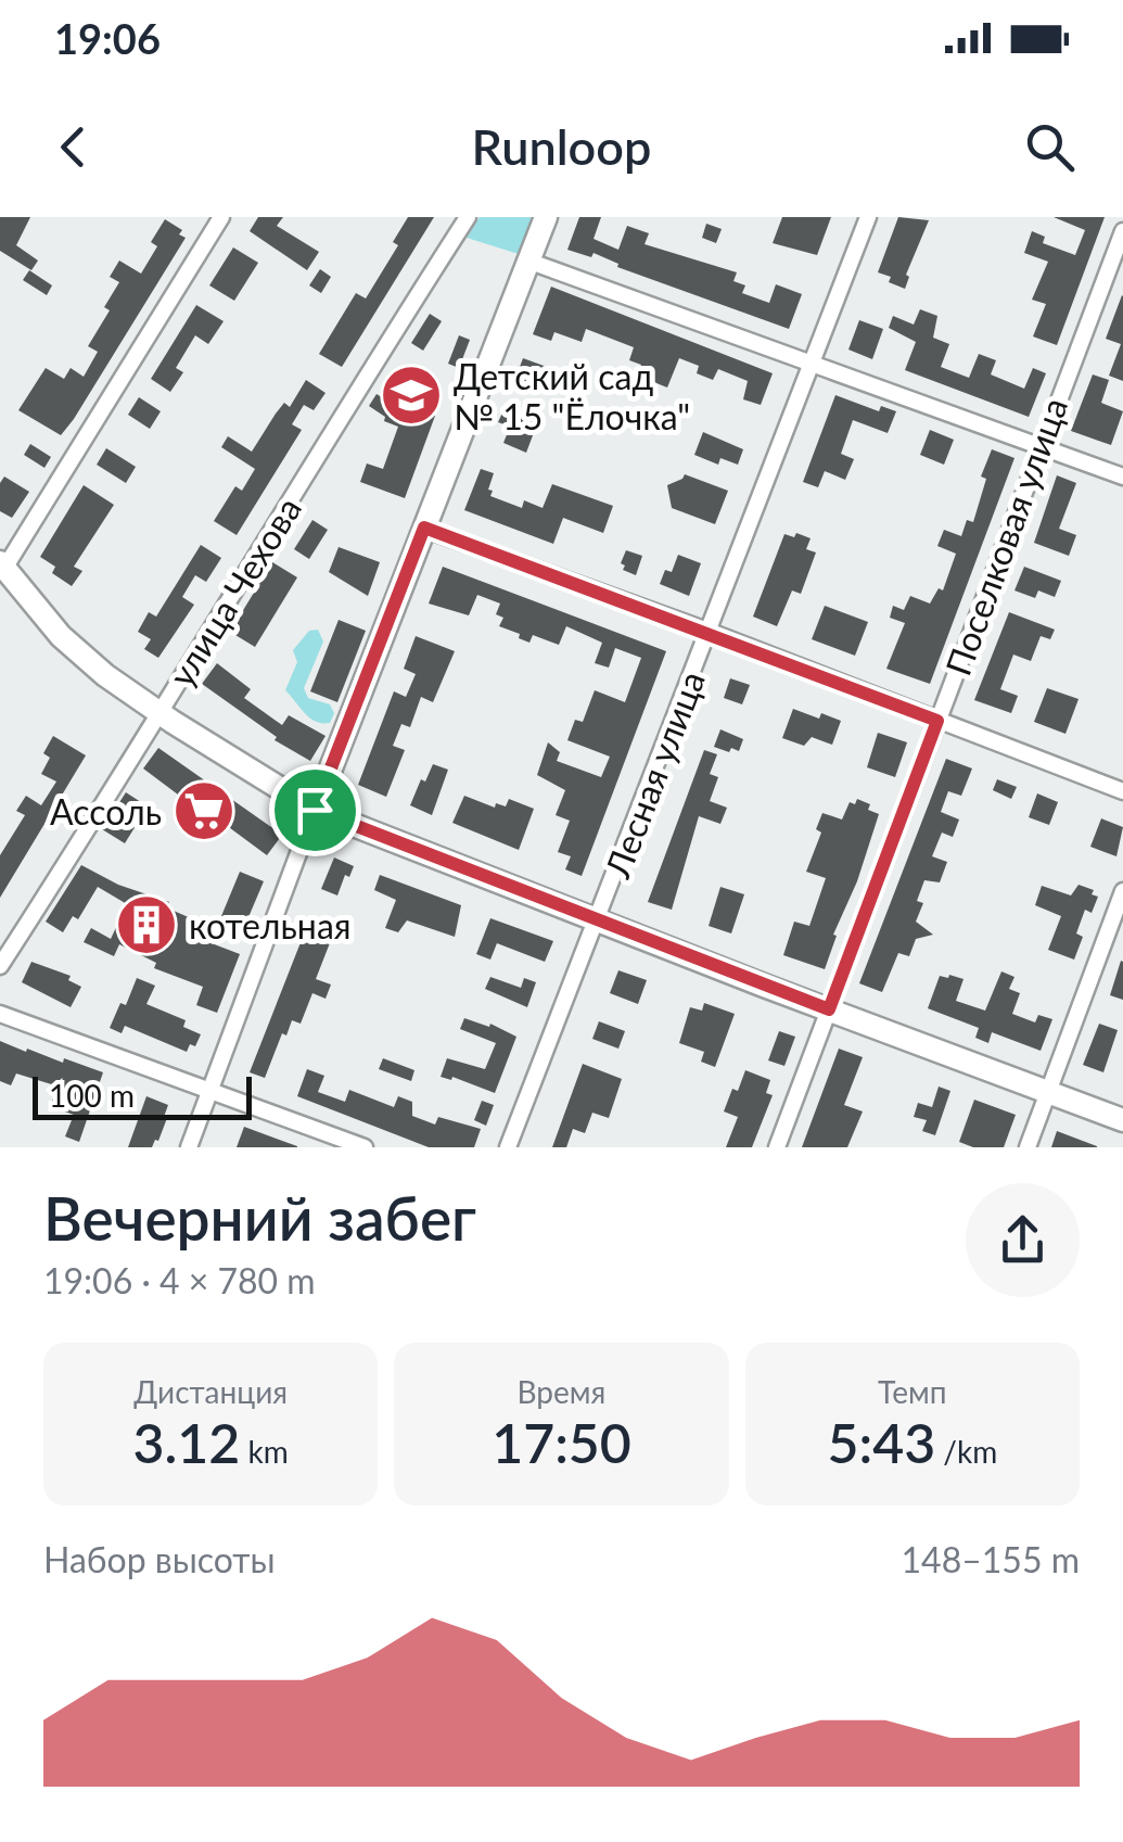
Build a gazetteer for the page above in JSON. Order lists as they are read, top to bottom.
{
  "streets": {
    "street": ["Поселковая улица", "улица Чехова", "Лесная улица"]
  },
  "places": {
    "school or university": ["Детский сад № 15 \"Ёлочка\""],
    "supermarket": ["Ассоль"],
    "building": ["котельная"]
  },
  "scale_bar": "100 m",
  "page": {
    "status": "19:06",
    "header": "Runloop",
    "scale": "100 m",
    "heading": ["Вечерний забег", "19:06 · 4 × 780 m"],
    "stats": [
      ["Дистанция", "3.12 km"],
      ["Время", "17:50"],
      ["Темп", "5:43 /km"]
    ],
    "chart": ["Набор высоты", "148–155 m"]
  }
}
